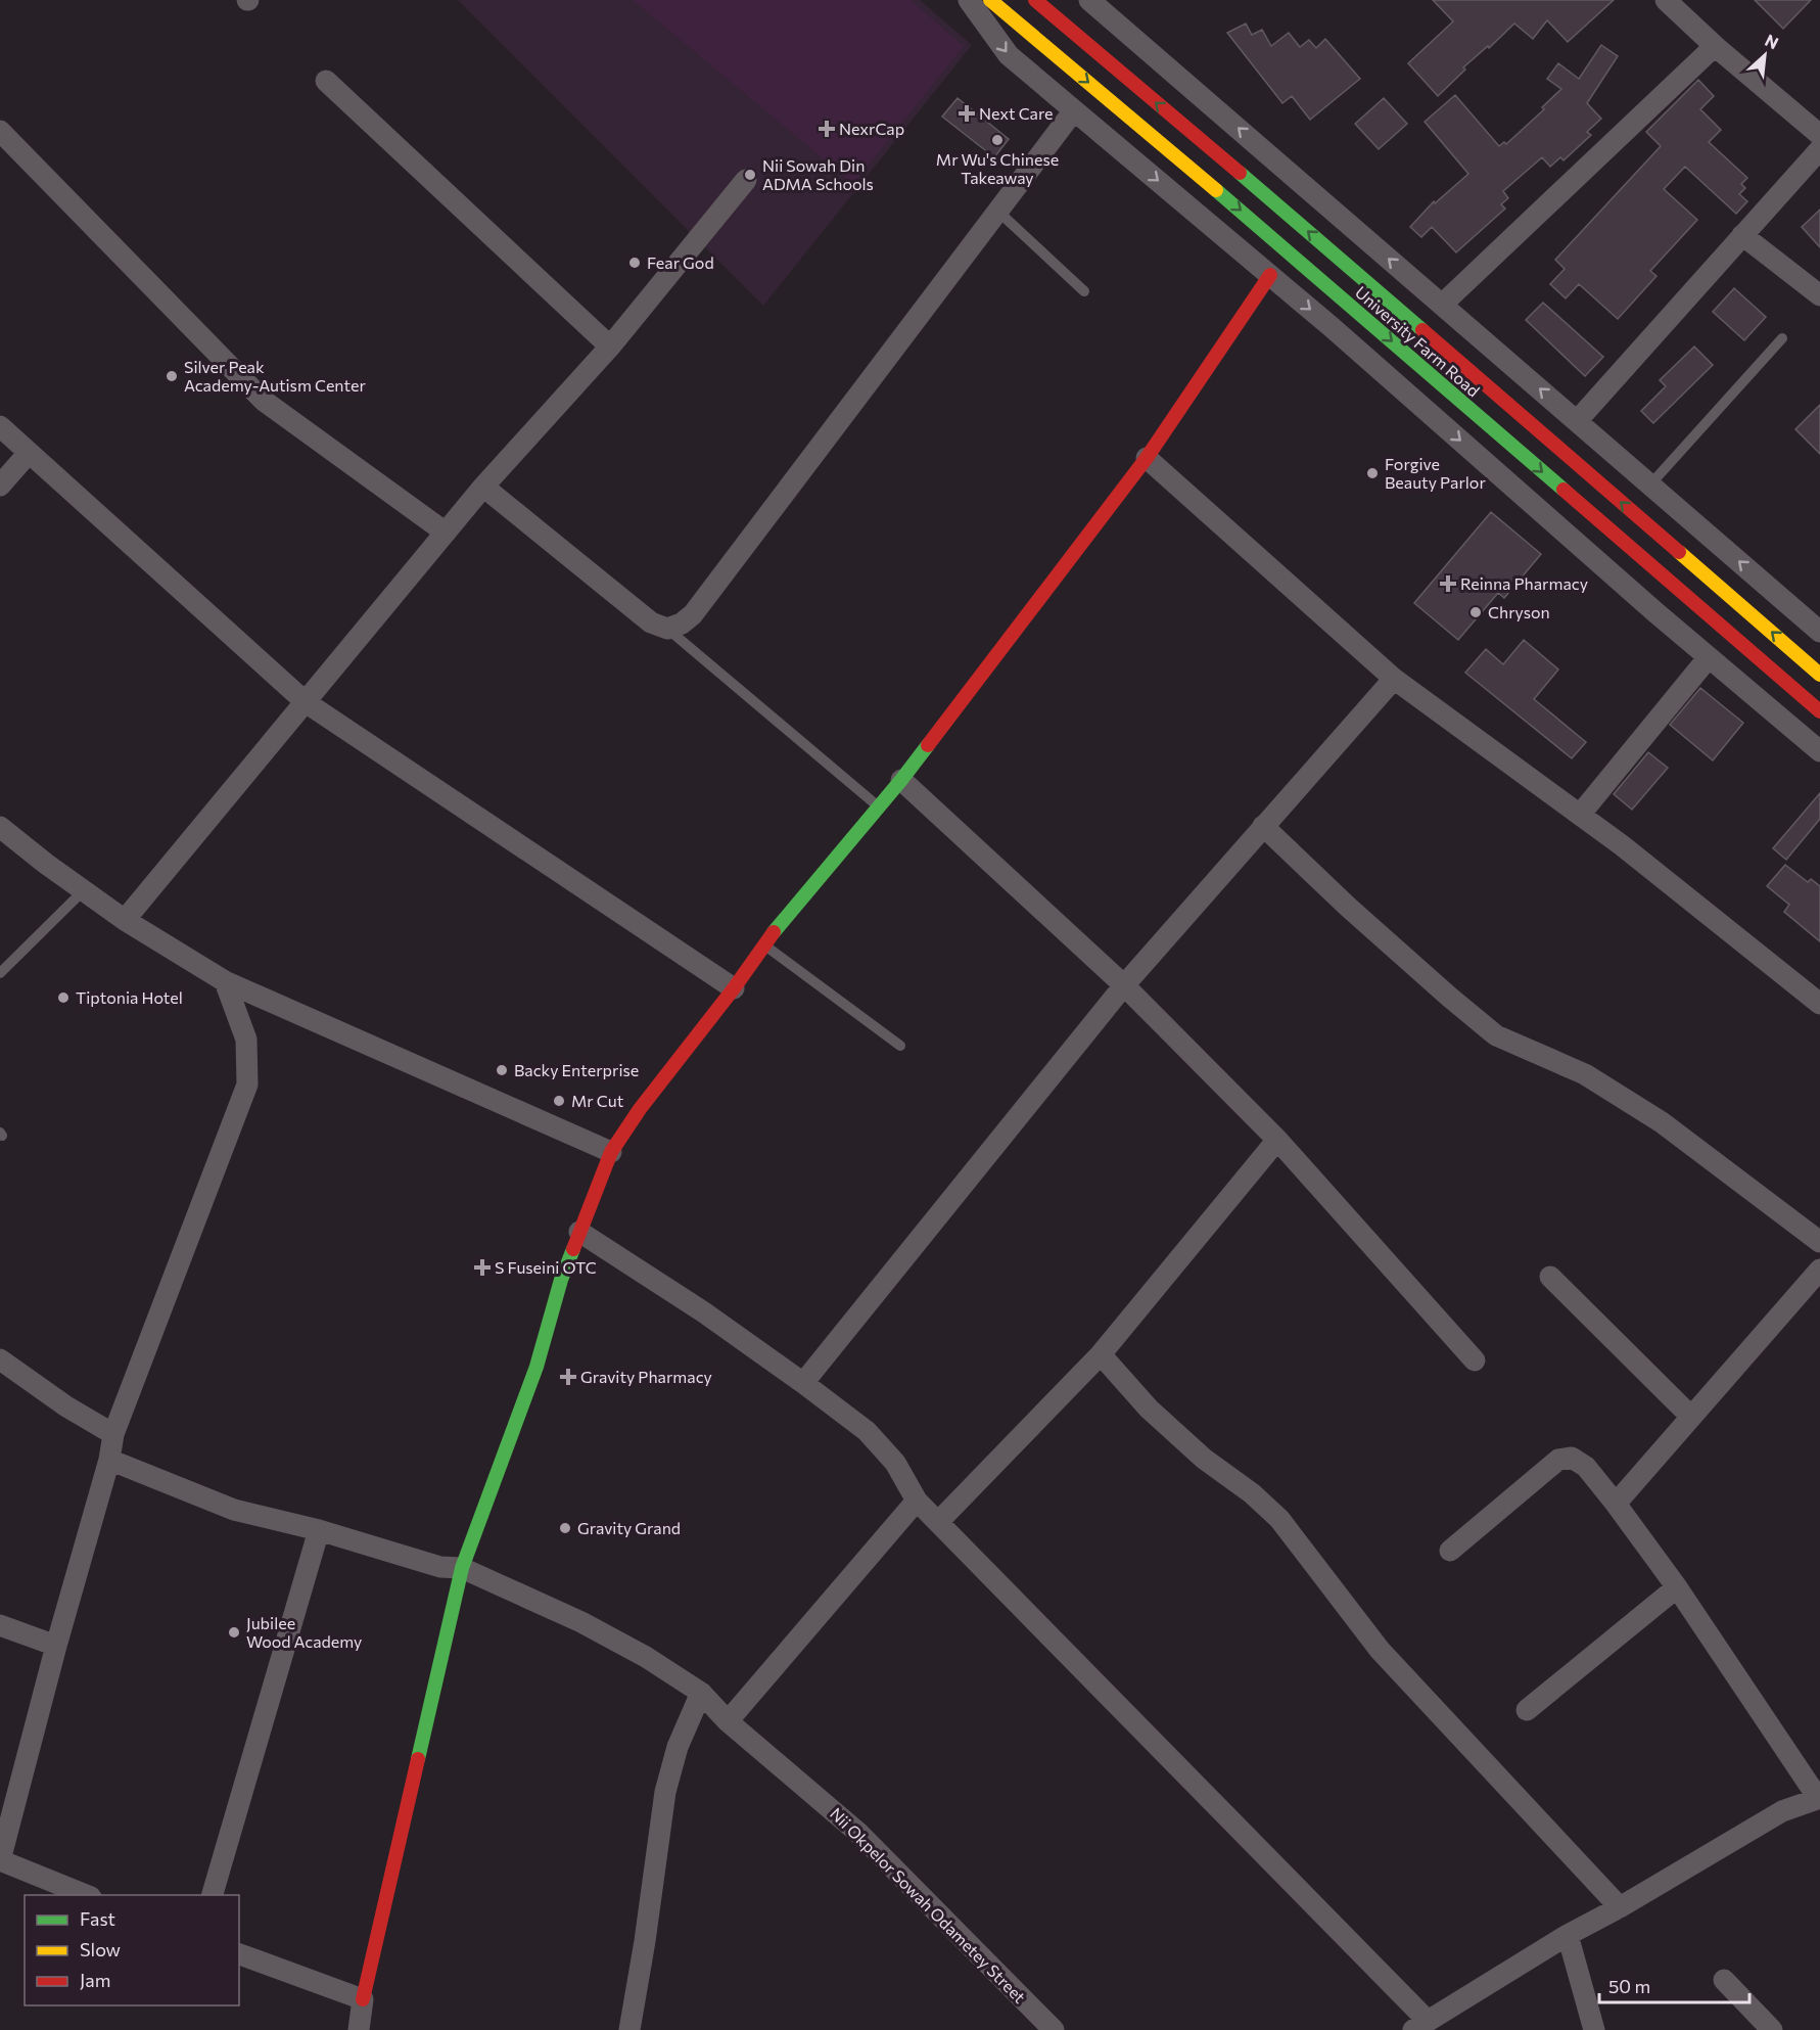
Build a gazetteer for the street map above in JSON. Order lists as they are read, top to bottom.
{
  "streets": {
    "street": ["University Farm Road", "Nii Okpelor Sowah Odametey Street"]
  },
  "places": {
    "health": [
      "Next Care",
      "NexrCap",
      "Reinna Pharmacy",
      "S Fuseini OTC",
      "Gravity Pharmacy"
    ],
    "other": [
      "Mr Wu's Chinese Takeaway",
      "Nii Sowah Din ADMA Schools",
      "Fear God",
      "Silver Peak Academy-Autism Center",
      "Forgive Beauty Parlor",
      "Chryson",
      "Tiptonia Hotel",
      "Backy Enterprise",
      "Mr Cut",
      "Gravity Grand",
      "Jubilee Wood Academy"
    ]
  },
  "legend": ["Fast", "Slow", "Jam"],
  "scale_bar": "50 m",
  "north": "top right"
}
